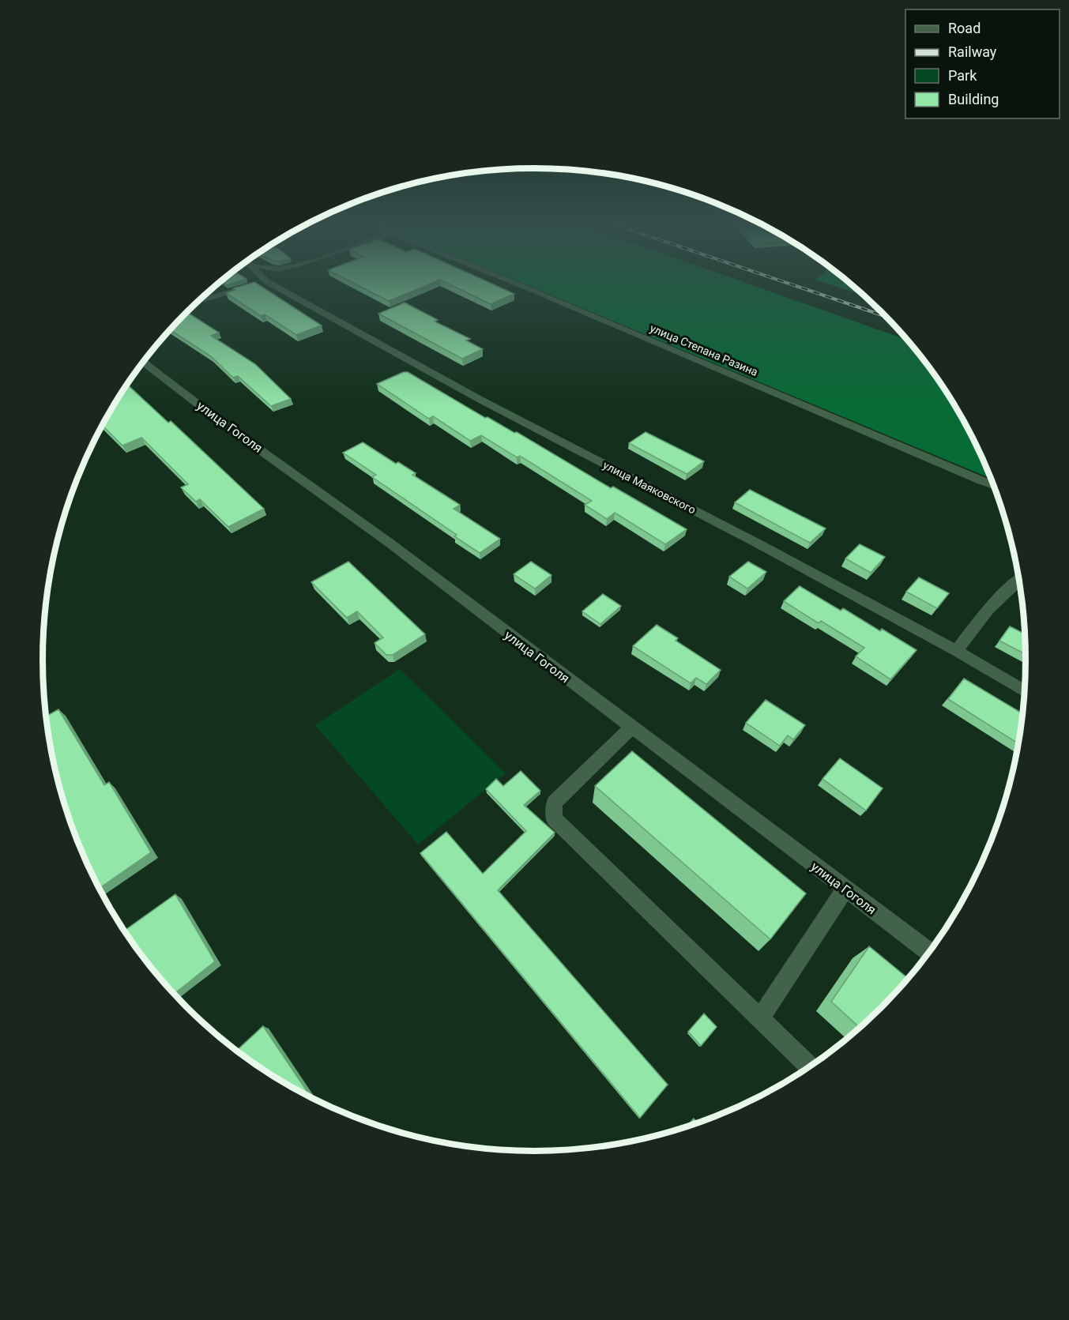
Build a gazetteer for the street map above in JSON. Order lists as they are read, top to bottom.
{
  "streets": {
    "street": ["улица Степана Разина", "улица Гоголя", "улица Маяковского"]
  },
  "legend": [
    "Road",
    "Railway",
    "Park",
    "Building"
  ]
}
